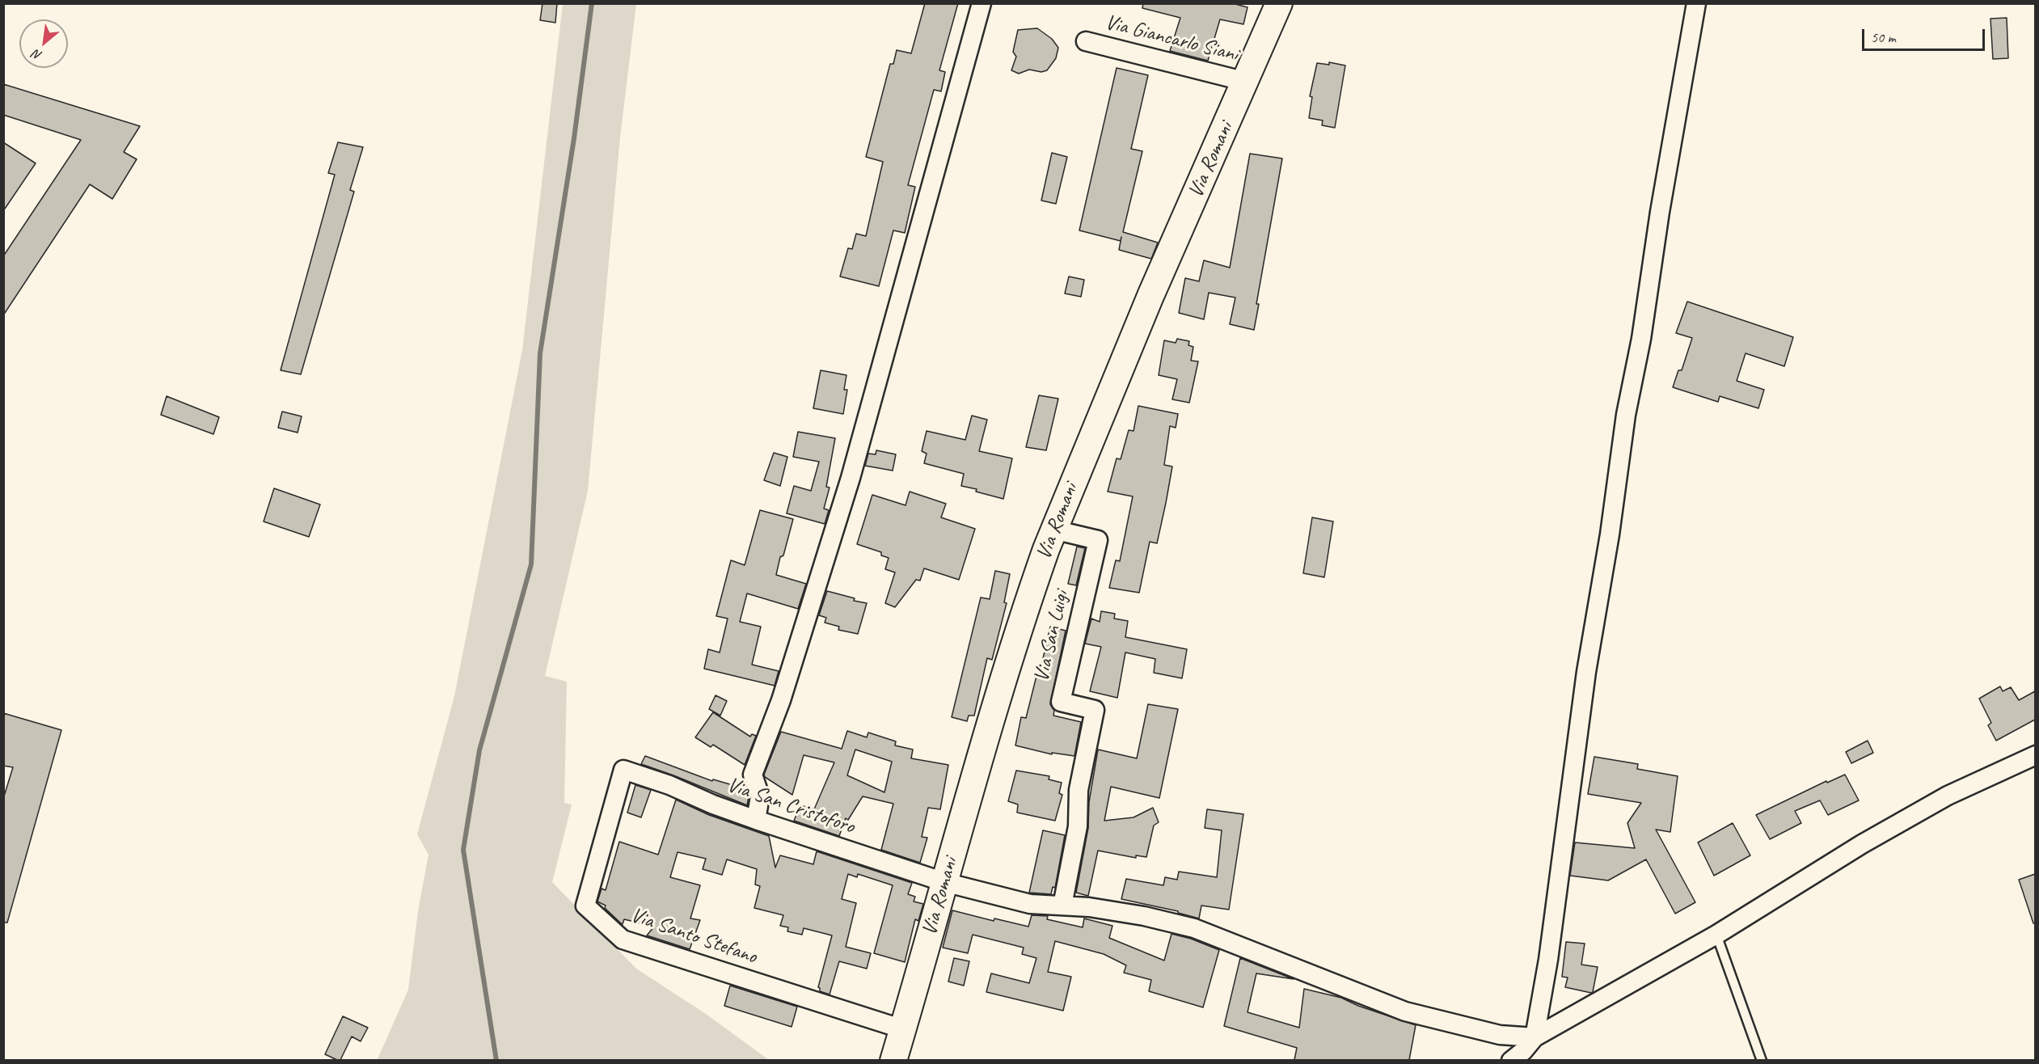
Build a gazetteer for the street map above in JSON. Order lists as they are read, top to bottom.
{
  "streets": {
    "street": [
      "Via Giancarlo Siani",
      "Via Romani",
      "Via San Luigi",
      "Via San Cristoforo",
      "Via Santo Stefano"
    ]
  },
  "crossings": [
    ["Via Giancarlo Siani", "Via Romani"],
    ["Via Romani", "Via San Luigi"],
    ["Via Romani", "Via San Cristoforo"],
    ["Via Romani", "Via Santo Stefano"],
    ["Via San Luigi", "Via San Cristoforo"],
    ["Via San Cristoforo", "Via Santo Stefano"]
  ],
  "scale_bar": "50 m",
  "north": "bottom left"
}
